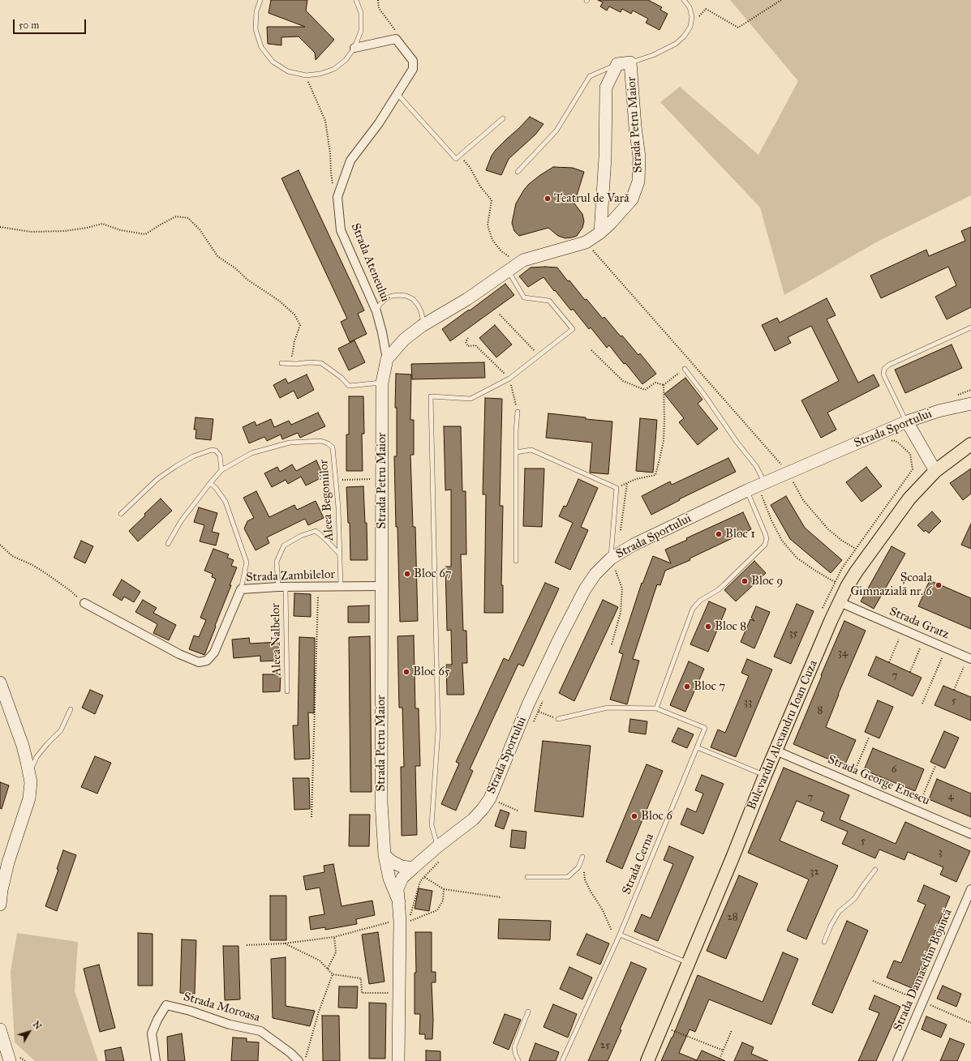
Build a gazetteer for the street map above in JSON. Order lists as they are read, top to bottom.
{
  "streets": {
    "main road": ["Strada Petru Maior", "Strada Sportului", "Bulevardul Alexandru Ioan Cuza"],
    "street": [
      "Strada Ateneului",
      "Strada Zambilelor",
      "Strada Gratz",
      "Strada George Enescu",
      "Strada Damaschin Bojincă",
      "Strada Moroasa"
    ],
    "lane": ["Aleea Begoniilor", "Aleea Nalbelor", "Strada Cerna"]
  },
  "crossings": [
    ["Strada Petru Maior", "Strada Ateneului"],
    ["Strada Petru Maior", "Strada Sportului"],
    ["Strada Petru Maior", "Strada Zambilelor"],
    ["Aleea Begoniilor", "Strada Zambilelor"],
    ["Aleea Begoniilor", "Aleea Nalbelor"],
    ["Strada Zambilelor", "Aleea Nalbelor"],
    ["Strada Gratz", "Bulevardul Alexandru Ioan Cuza"],
    ["Bulevardul Alexandru Ioan Cuza", "Strada George Enescu"]
  ],
  "places": [
    "Teatrul de Vară",
    "Bloc 1",
    "Bloc 67",
    "Bloc 9",
    "Școala Gimnazială nr. 6",
    "Bloc 8",
    "Bloc 65",
    "Bloc 7",
    "Bloc 6"
  ],
  "house_numbers": [
    "35",
    "34",
    "7",
    "5",
    "33",
    "8",
    "6",
    "4",
    "7",
    "5",
    "3",
    "32",
    "28",
    "25"
  ],
  "scale_bar": "50 m",
  "north": "top right"
}
